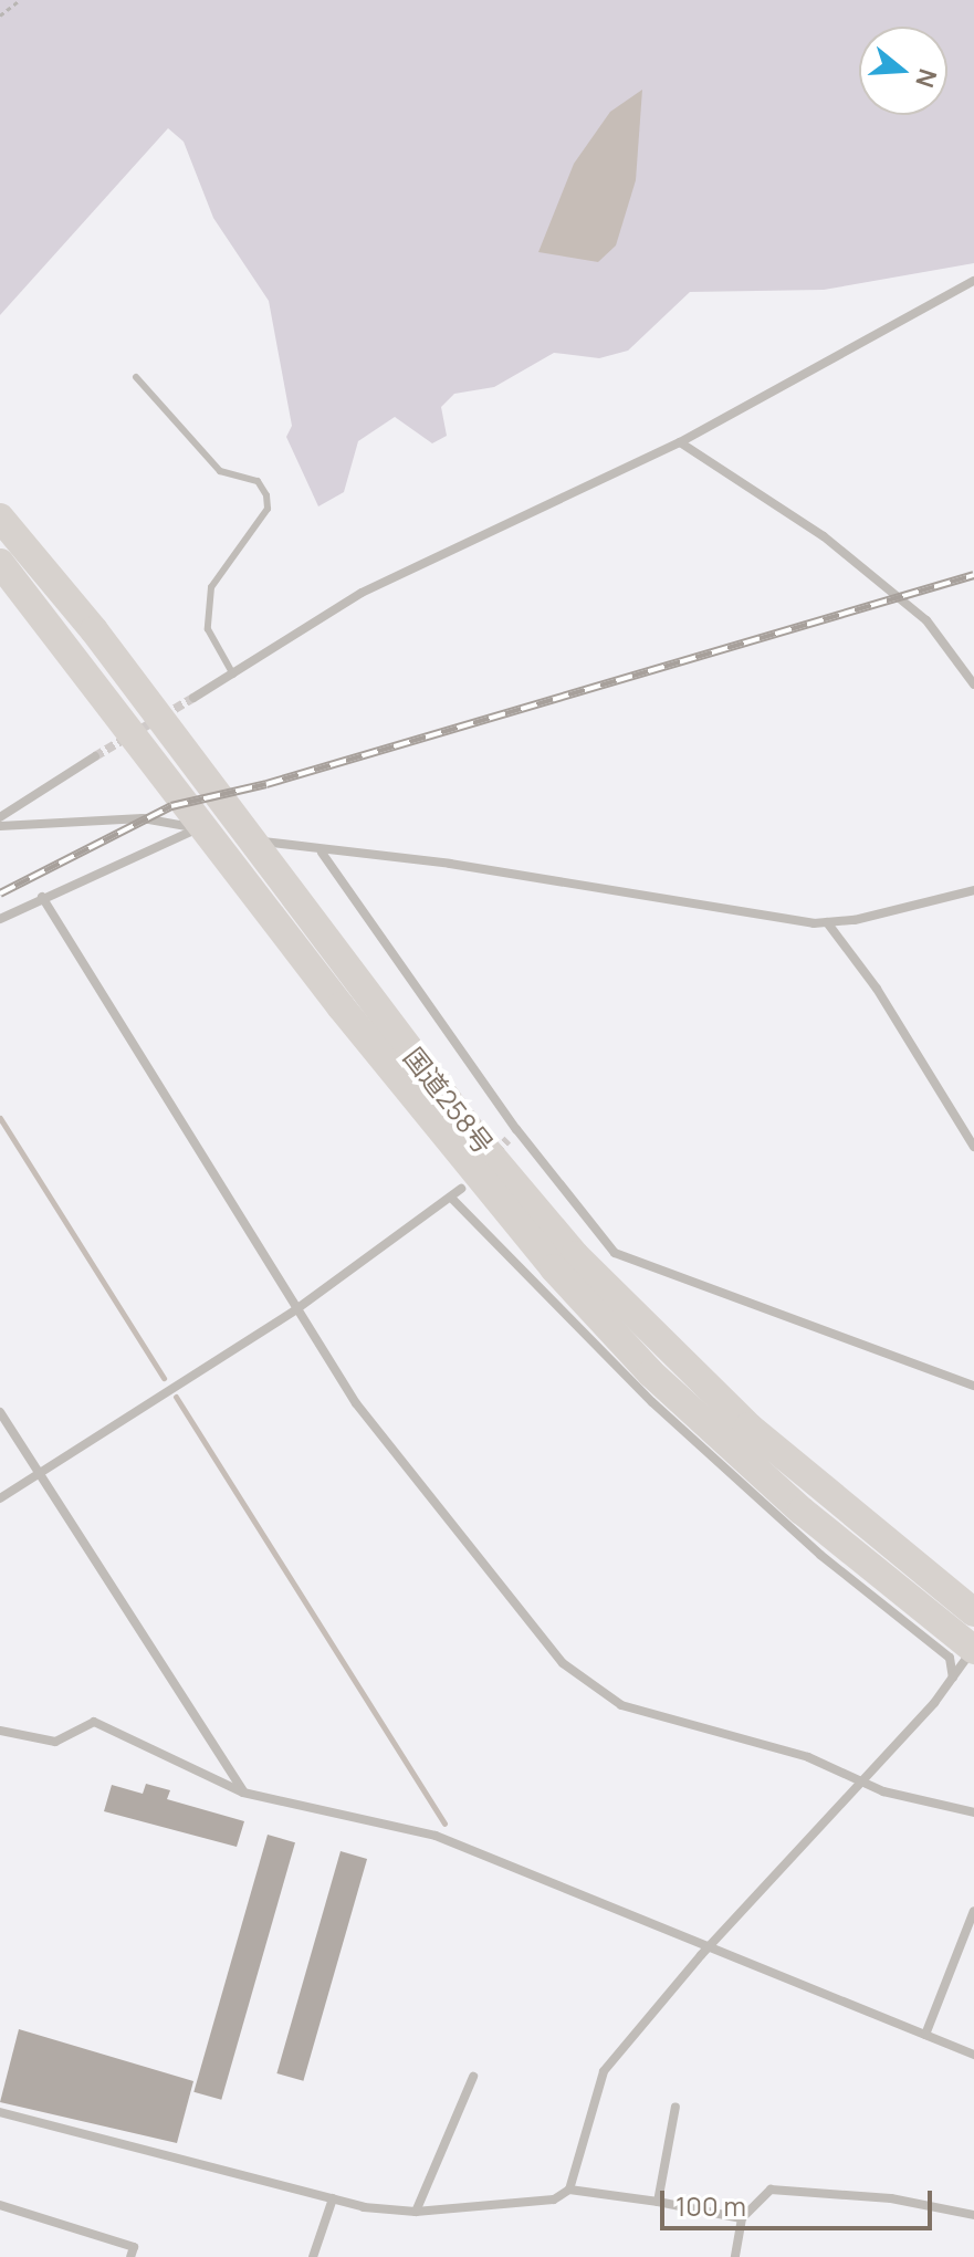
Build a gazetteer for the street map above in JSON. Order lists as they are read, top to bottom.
{
  "streets": {
    "highway": ["国道258号"]
  },
  "scale_bar": "100 m",
  "north": "right"
}
